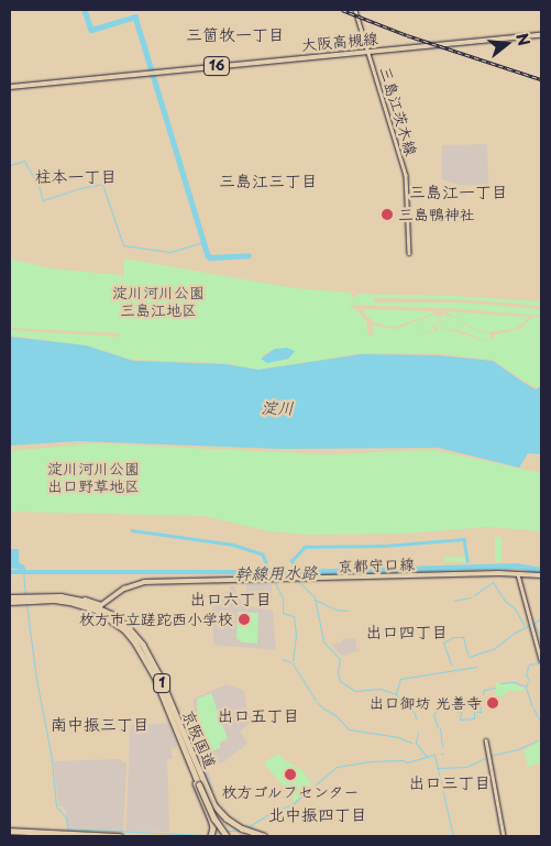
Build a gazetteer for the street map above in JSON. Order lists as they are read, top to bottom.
{
  "streets": {
    "highway": ["1", "京阪国道"],
    "main road": [
      "大阪高槻線",
      "16",
      "三島江茨木線",
      "京都守口線"
    ]
  },
  "crossings": [
    ["大阪高槻線", "三島江茨木線"],
    ["京都守口線", "京阪国道"]
  ],
  "districts": [
    "三箇牧一丁目",
    "柱本一丁目",
    "三島江三丁目",
    "三島江一丁目",
    "出口六丁目",
    "出口四丁目",
    "出口五丁目",
    "南中振三丁目",
    "出口三丁目",
    "北中振四丁目"
  ],
  "water": ["淀川", "幹線用水路"],
  "parks": ["淀川河川公園 三島江地区", "淀川河川公園 出口野草地区"],
  "places": [
    "三島鴨神社",
    "枚方市立蹉跎西小学校",
    "出口御坊 光善寺",
    "枚方ゴルフセンター"
  ],
  "north": "right"
}
